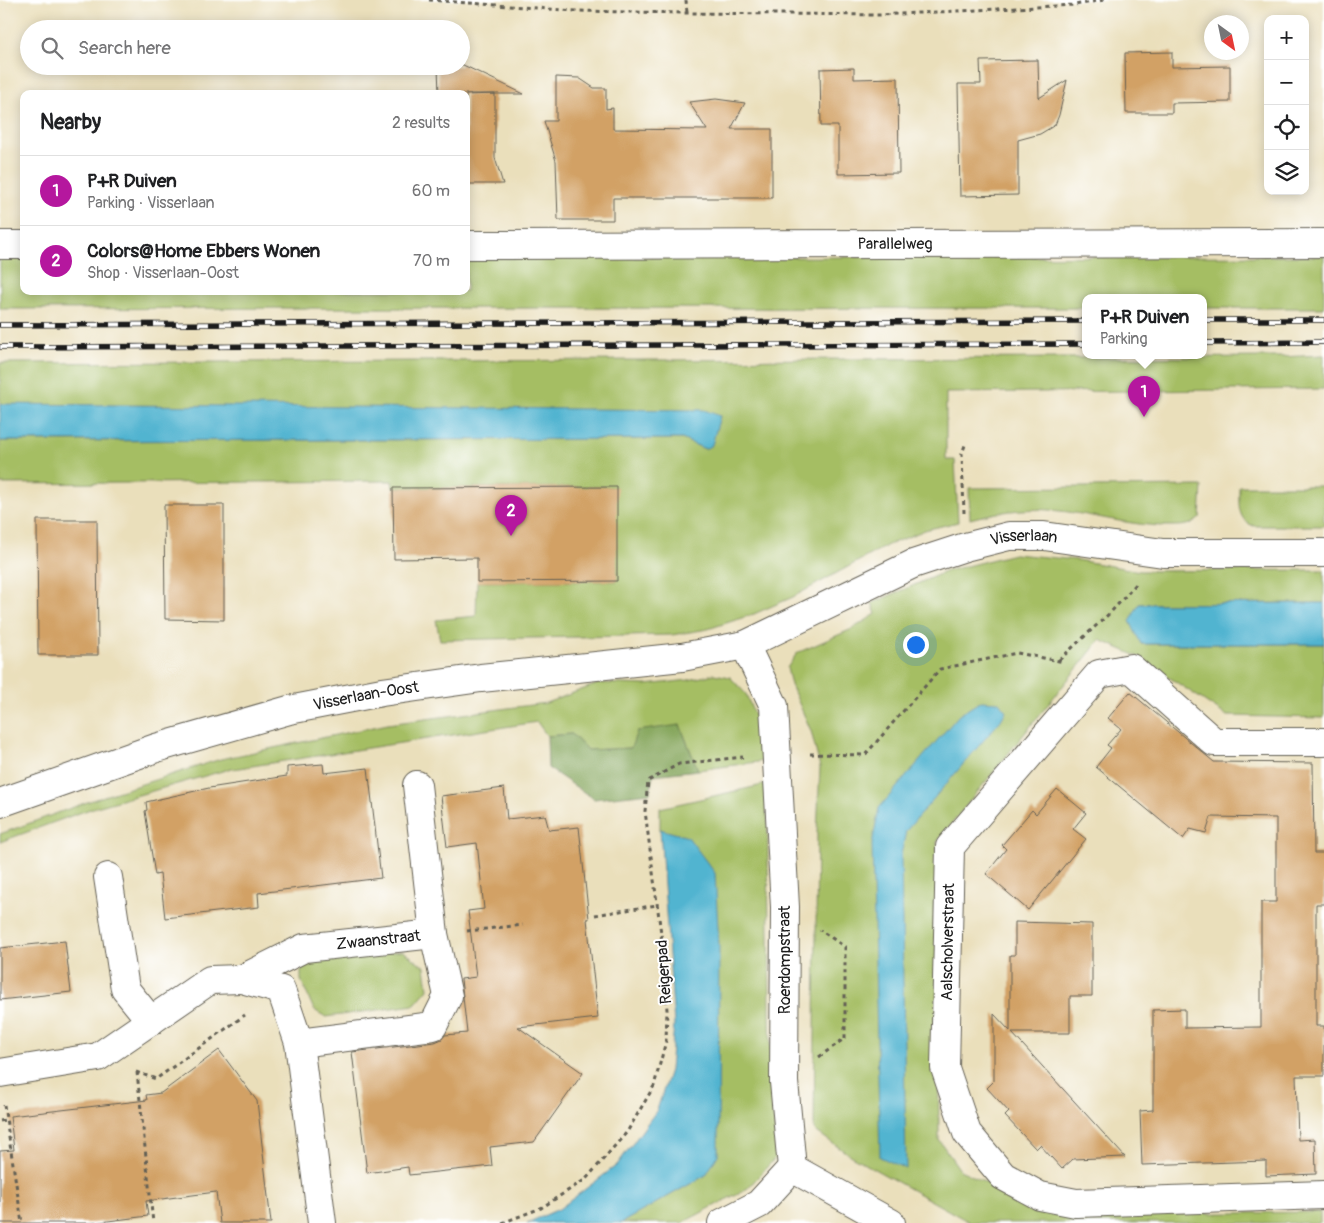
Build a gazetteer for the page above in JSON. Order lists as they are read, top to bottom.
{
  "streets": {
    "street": [
      "Parallelweg",
      "Visserlaan",
      "Visserlaan-Oost",
      "Zwaanstraat",
      "Aalscholverstraat",
      "Roerdompstraat"
    ],
    "path": ["Reigerpad"]
  },
  "crossings": [
    ["Visserlaan", "Visserlaan-Oost"],
    ["Visserlaan", "Roerdompstraat"],
    ["Visserlaan-Oost", "Roerdompstraat"],
    ["Roerdompstraat", "Reigerpad"]
  ],
  "north": "bottom right",
  "page": {
    "map_buttons": ["+", "−"],
    "search": "Search here",
    "heading": ["Nearby", "2 results"],
    "list": [
      {
        "mark": "1",
        "name": "P+R Duiven",
        "note": "Parking · Visserlaan",
        "value": "60 m"
      },
      {
        "mark": "2",
        "name": "Colors@Home Ebbers Wonen",
        "note": "Shop · Visserlaan-Oost",
        "value": "70 m"
      }
    ],
    "popup": ["P+R Duiven", "Parking"],
    "pins": ["1", "2"]
  }
}
